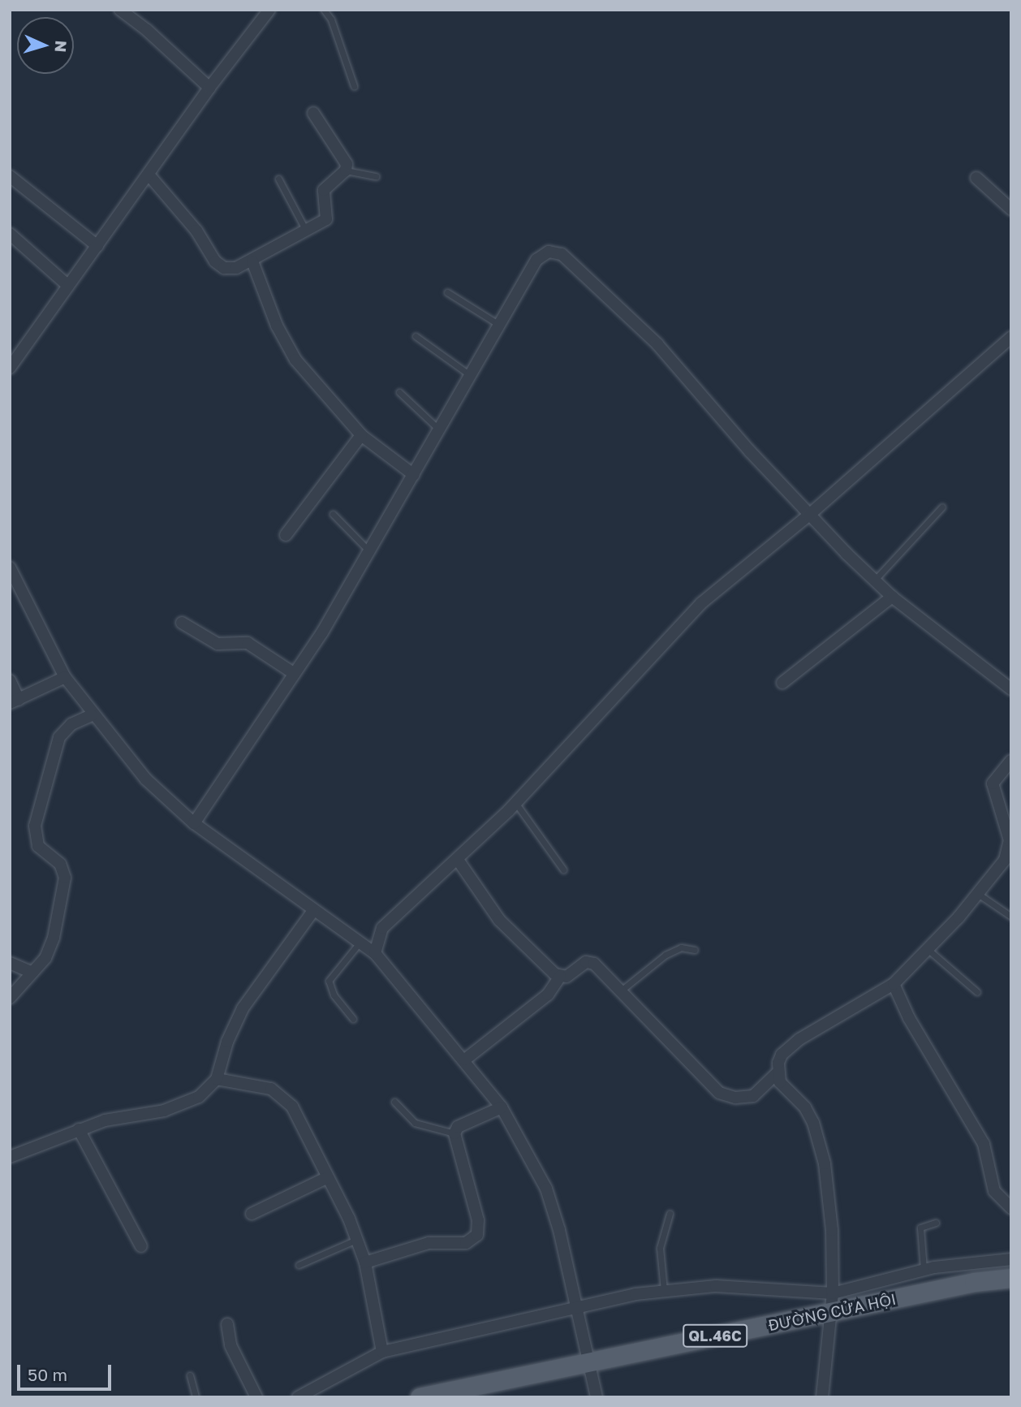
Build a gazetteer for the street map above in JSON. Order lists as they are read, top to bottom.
{
  "streets": {
    "main road": ["ĐƯỜNG CỬA HỘI", "QL.46C"]
  },
  "scale_bar": "50 m",
  "north": "right"
}
